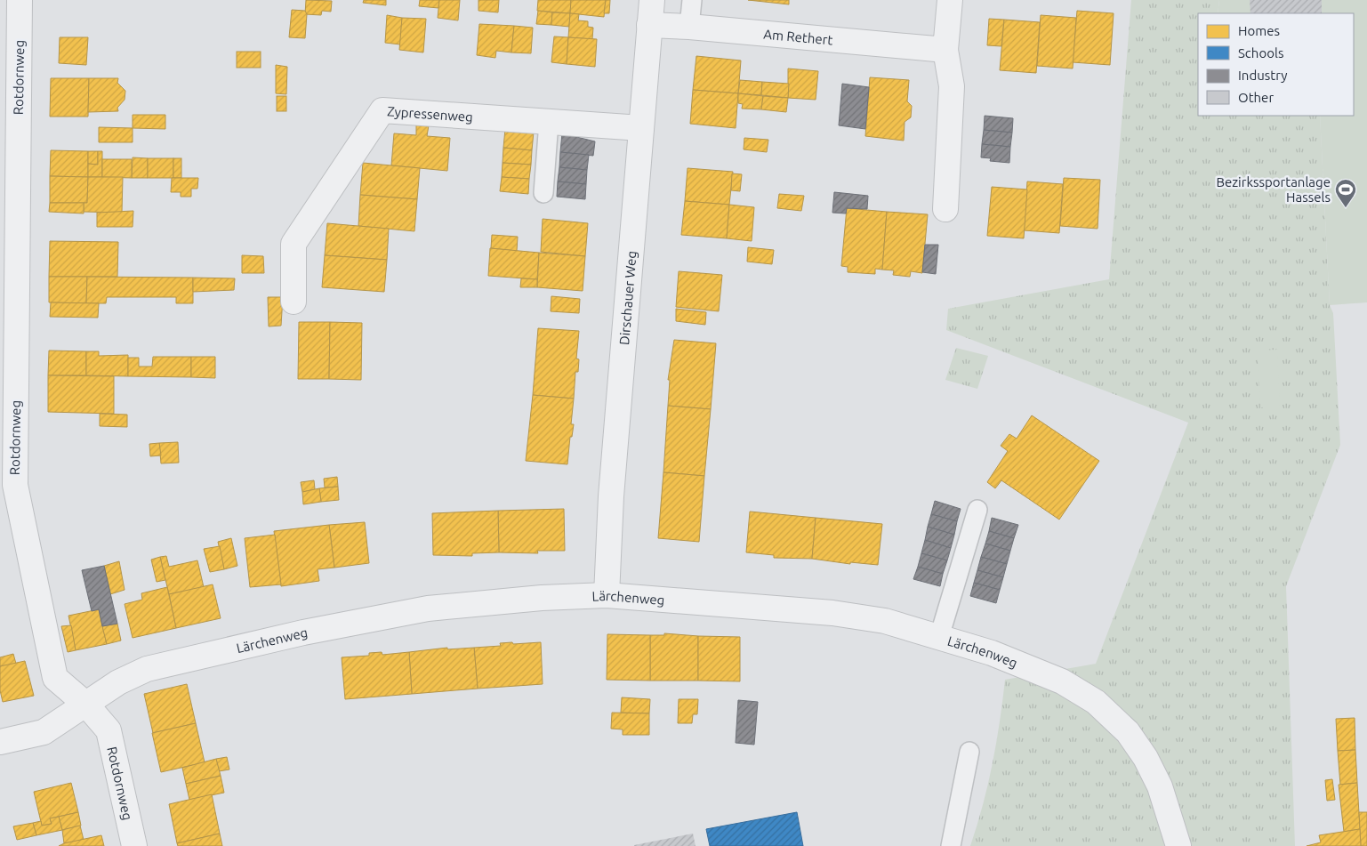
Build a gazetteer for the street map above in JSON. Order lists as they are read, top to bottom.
{
  "streets": {
    "street": [
      "Am Rethert",
      "Rotdornweg",
      "Zypressenweg",
      "Dirschauer Weg",
      "Lärchenweg"
    ]
  },
  "crossings": [
    ["Am Rethert", "Dirschauer Weg"],
    ["Rotdornweg", "Lärchenweg"],
    ["Zypressenweg", "Dirschauer Weg"],
    ["Dirschauer Weg", "Lärchenweg"]
  ],
  "places": {
    "sports": ["Bezirkssportanlage Hassels"]
  },
  "legend": [
    "Homes",
    "Schools",
    "Industry",
    "Other"
  ]
}
